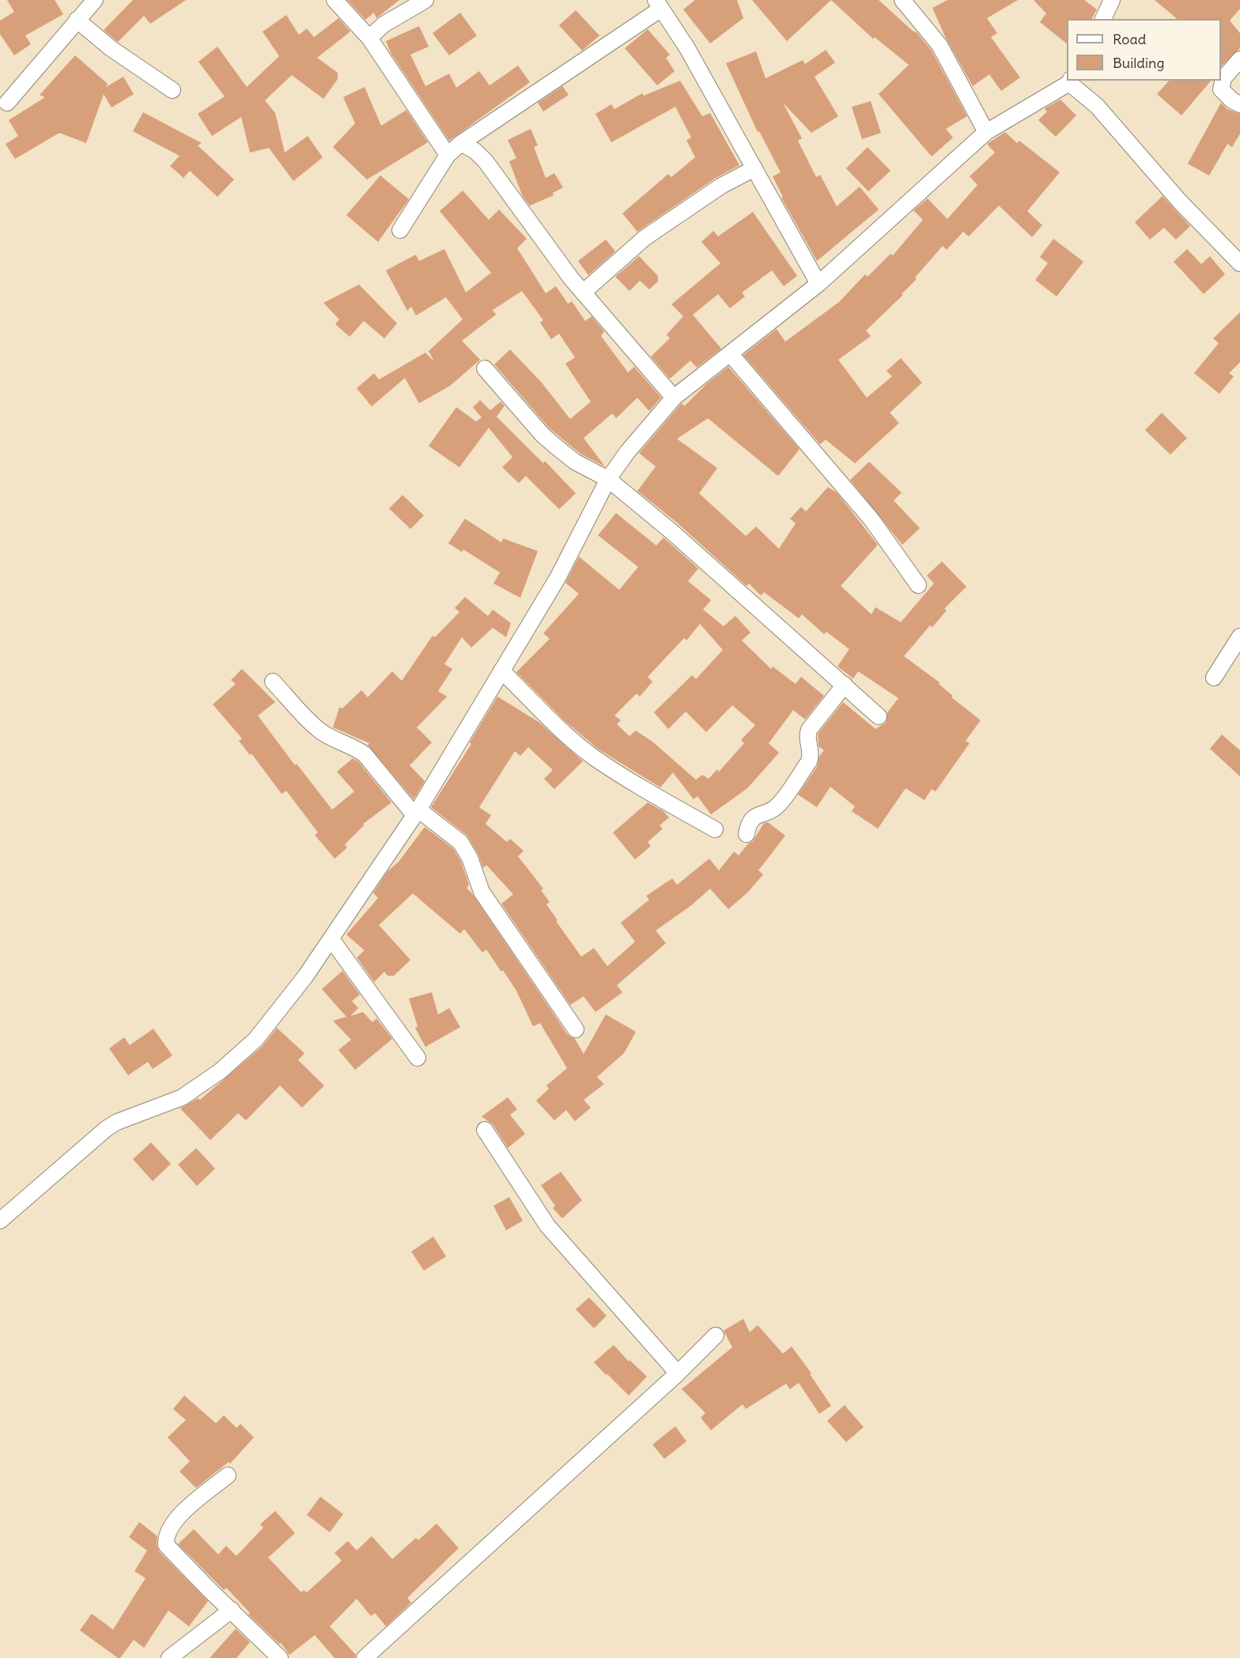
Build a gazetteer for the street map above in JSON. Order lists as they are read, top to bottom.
{
  "legend": ["Road", "Building"]
}
